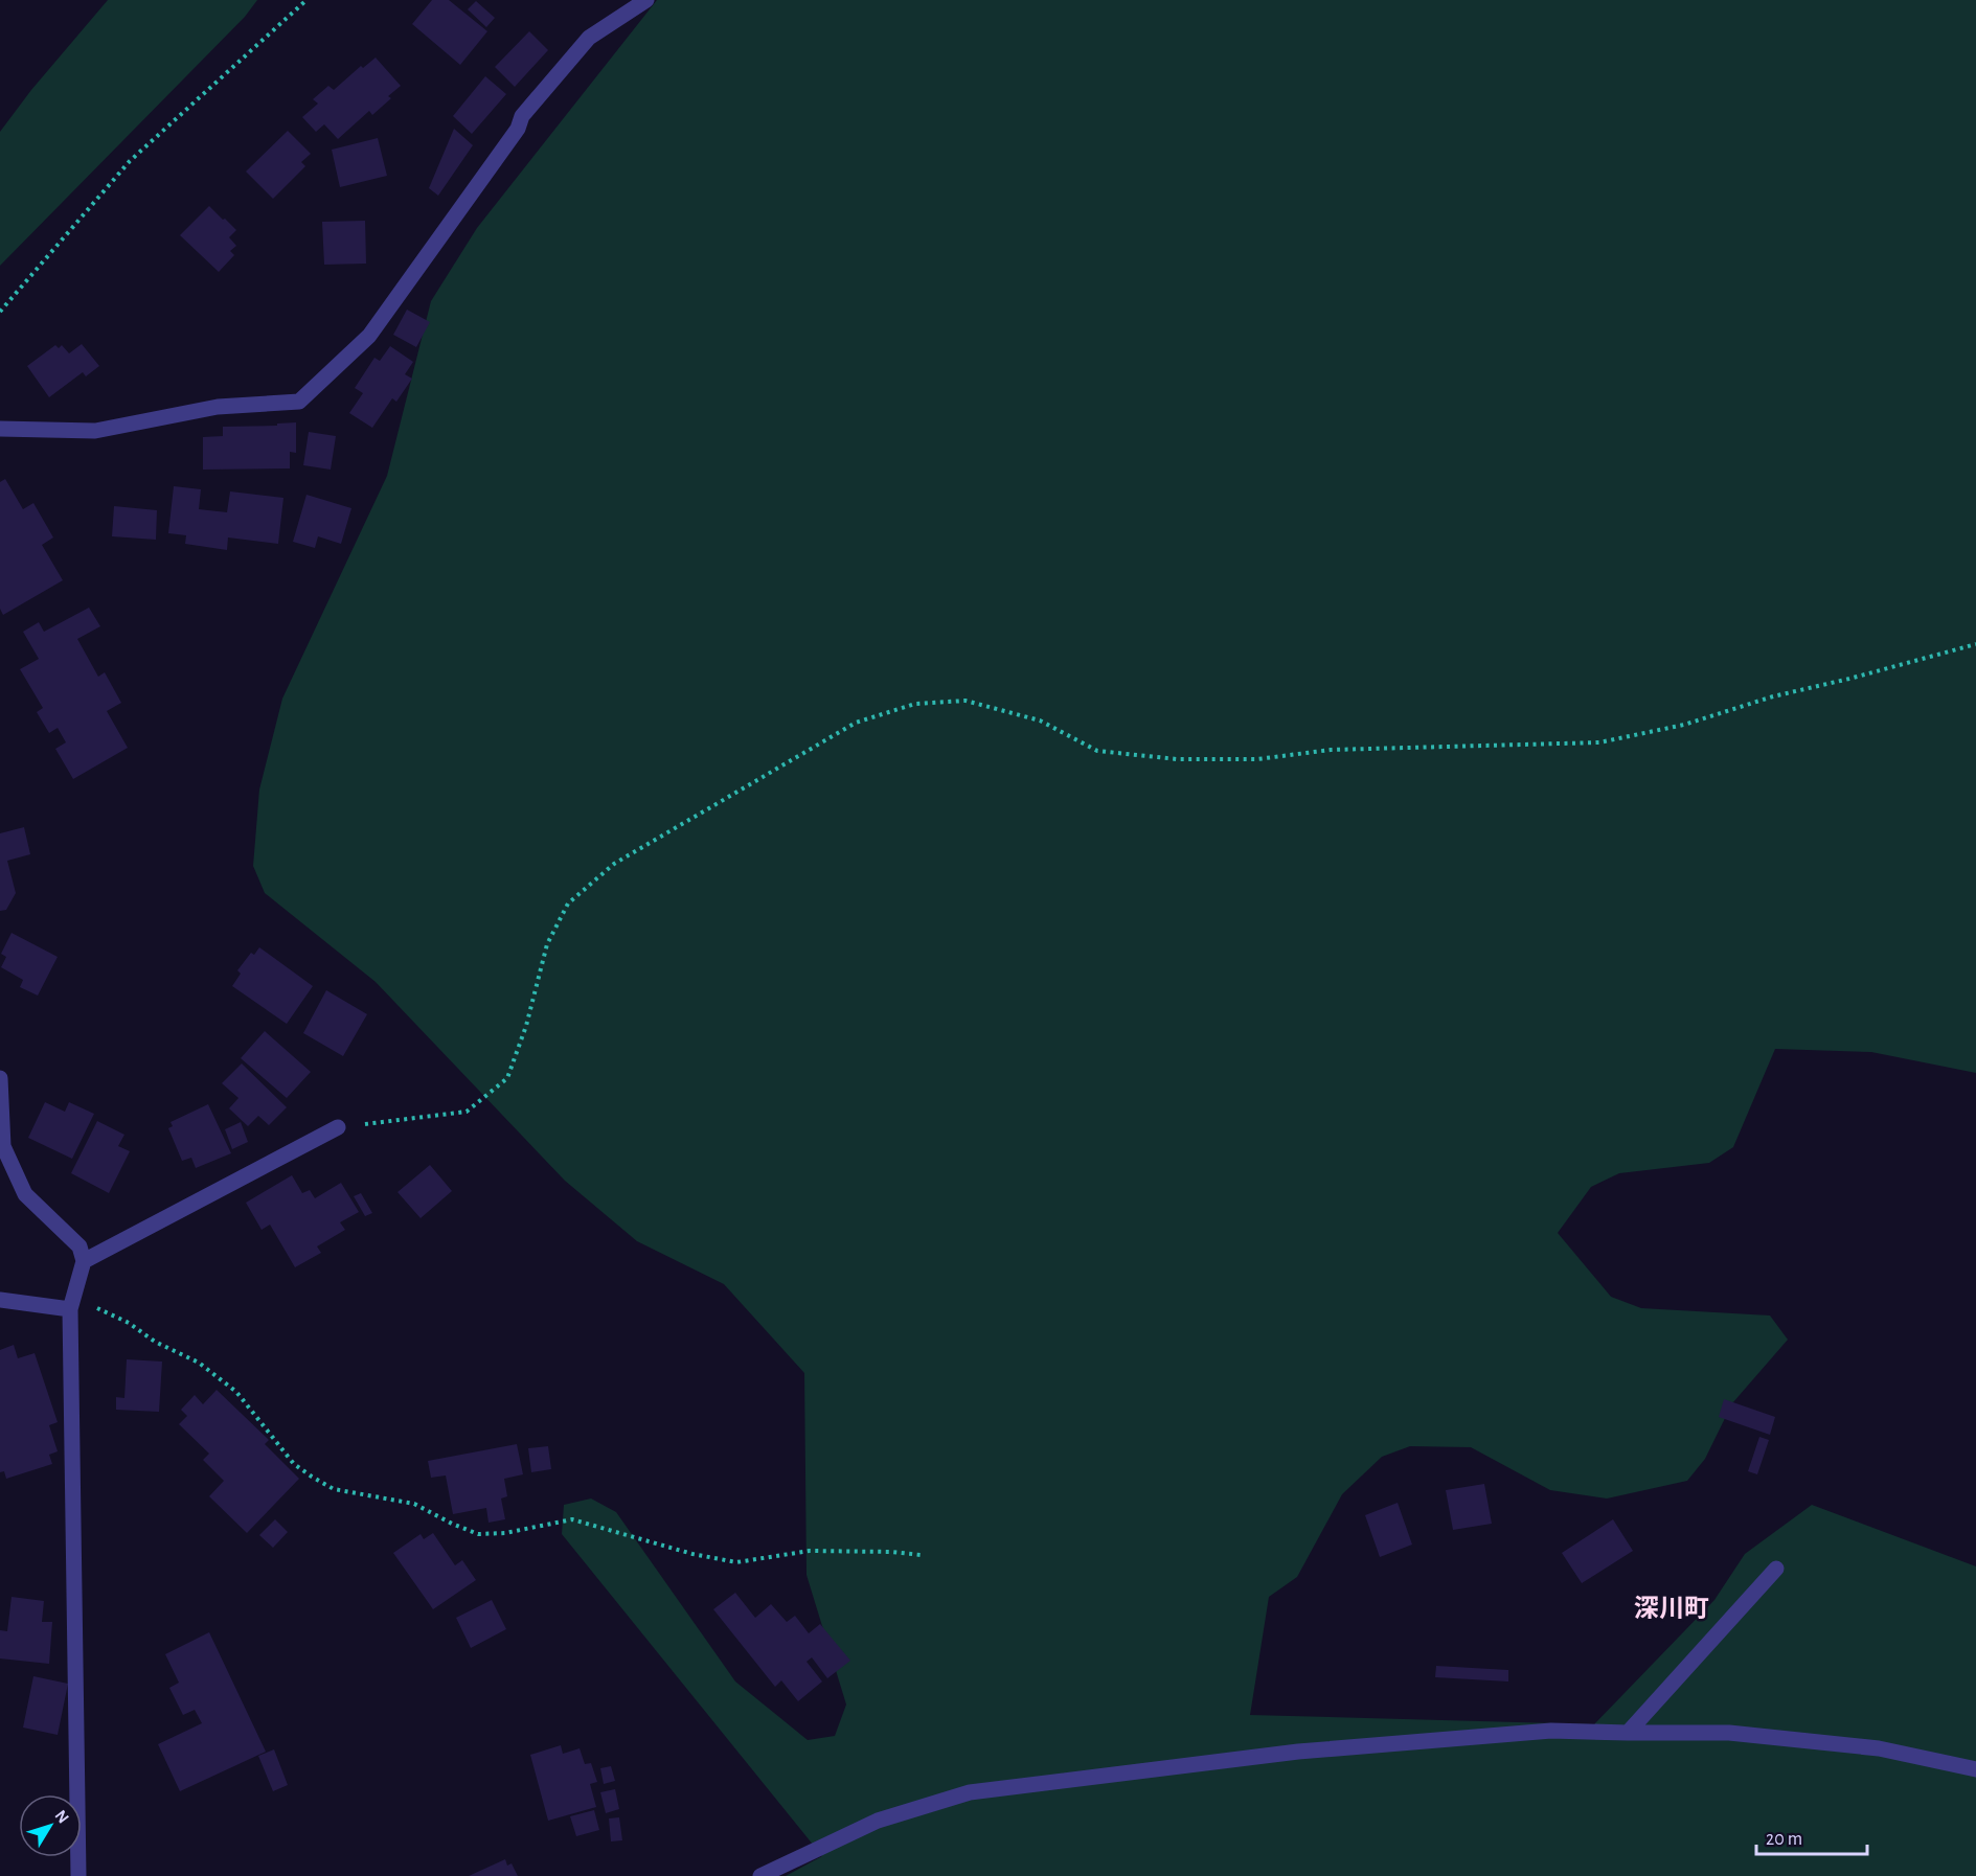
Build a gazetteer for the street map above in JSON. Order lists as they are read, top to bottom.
{
  "districts": ["深川町"],
  "scale_bar": "20 m",
  "north": "top right"
}
